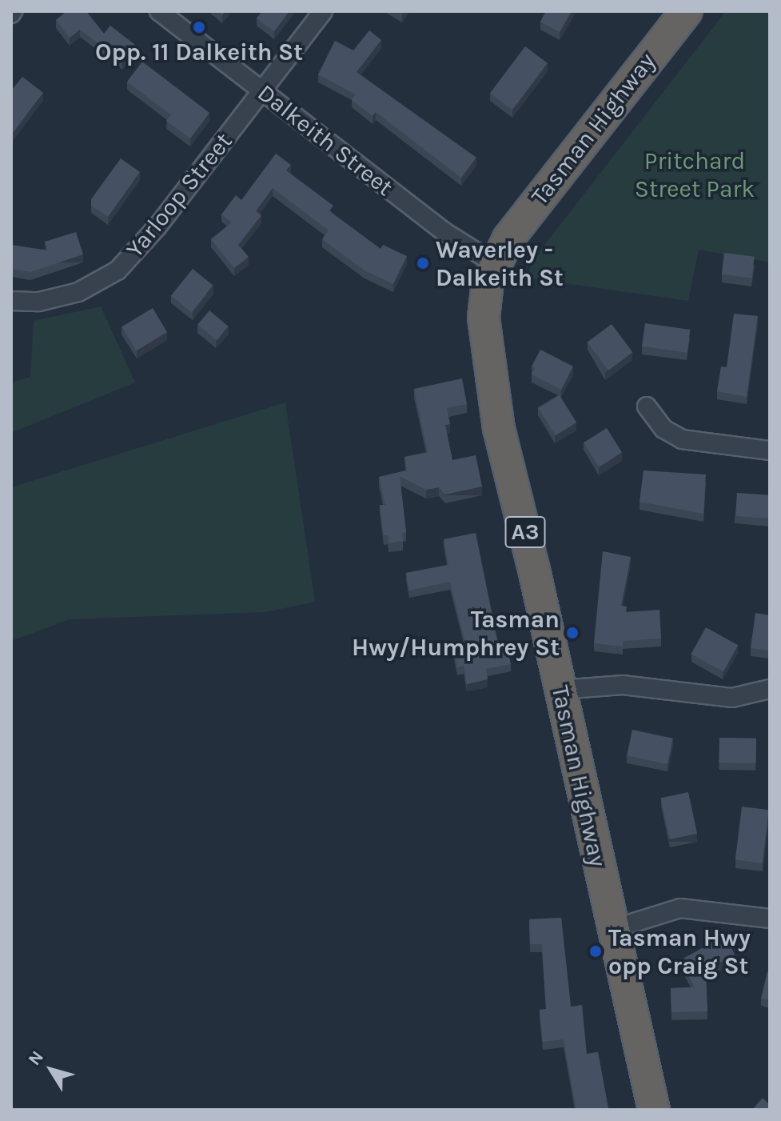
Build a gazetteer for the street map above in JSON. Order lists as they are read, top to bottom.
{
  "streets": {
    "highway": ["Tasman Highway", "A3"],
    "street": ["Dalkeith Street", "Yarloop Street"]
  },
  "crossings": [
    ["Tasman Highway", "Dalkeith Street"],
    ["Dalkeith Street", "Yarloop Street"]
  ],
  "parks": ["Pritchard Street Park"],
  "places": [
    "Opp. 11 Dalkeith St",
    "Waverley - Dalkeith St",
    "Tasman Hwy/Humphrey St",
    "Tasman Hwy opp Craig St"
  ],
  "north": "top left"
}
